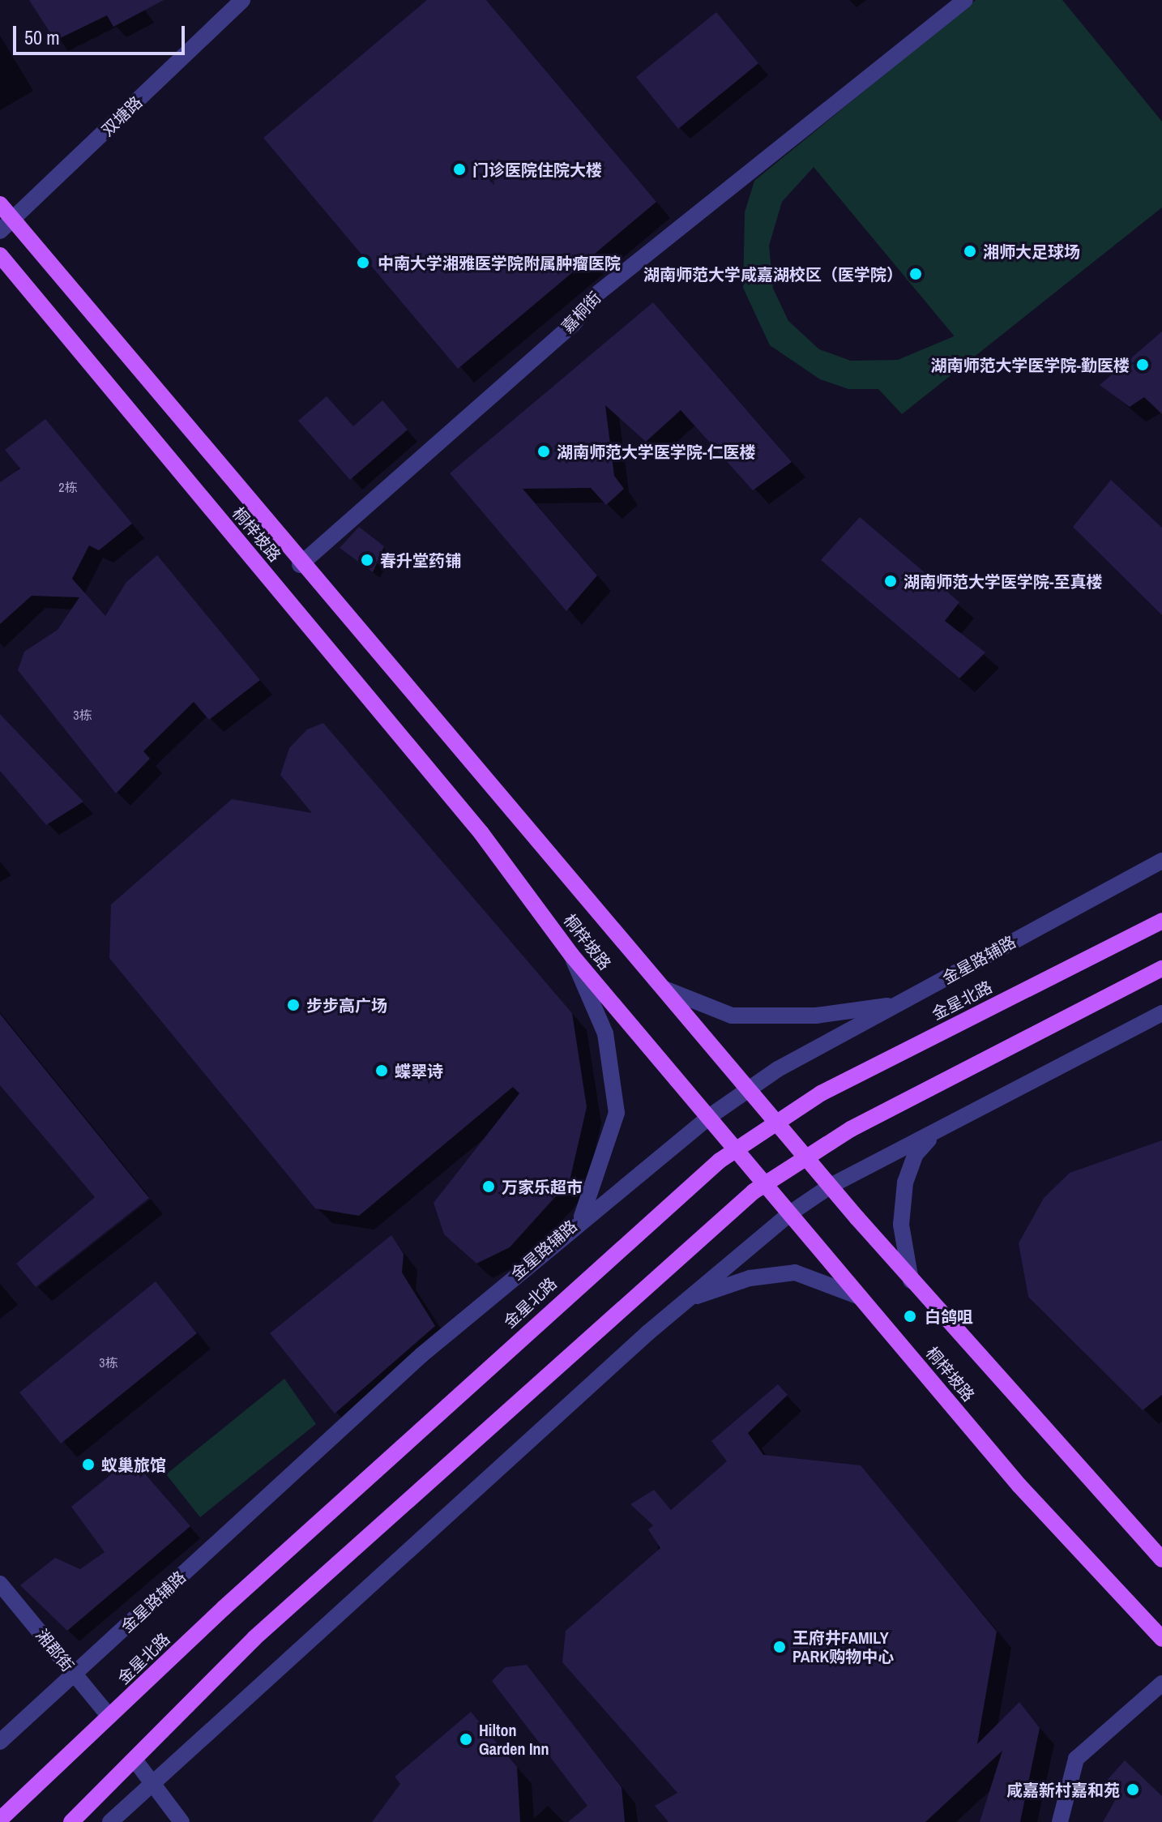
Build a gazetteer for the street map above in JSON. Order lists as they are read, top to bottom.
{
  "streets": {
    "main road": ["桐梓坡路", "金星北路"],
    "street": [
      "双塘路",
      "嘉桐街",
      "金星路辅路",
      "湘郡街"
    ]
  },
  "crossings": [
    ["双塘路", "桐梓坡路"],
    ["嘉桐街", "桐梓坡路"],
    ["桐梓坡路", "金星路辅路"],
    ["桐梓坡路", "金星北路"],
    ["金星北路", "湘郡街"]
  ],
  "places": [
    "门诊医院住院大楼",
    "湘师大足球场",
    "中南大学湘雅医学院附属肿瘤医院",
    "湖南师范大学咸嘉湖校区（医学院）",
    "湖南师范大学医学院-勤医楼",
    "湖南师范大学医学院-仁医楼",
    "春升堂药铺",
    "湖南师范大学医学院-至真楼",
    "步步高广场",
    "蝶翠诗",
    "万家乐超市",
    "白鸽咀",
    "蚁巢旅馆",
    "王府井FAMILY PARK购物中心",
    "Hilton Garden Inn",
    "咸嘉新村嘉和苑"
  ],
  "house_numbers": ["2栋", "3栋", "3栋"],
  "scale_bar": "50 m"
}
